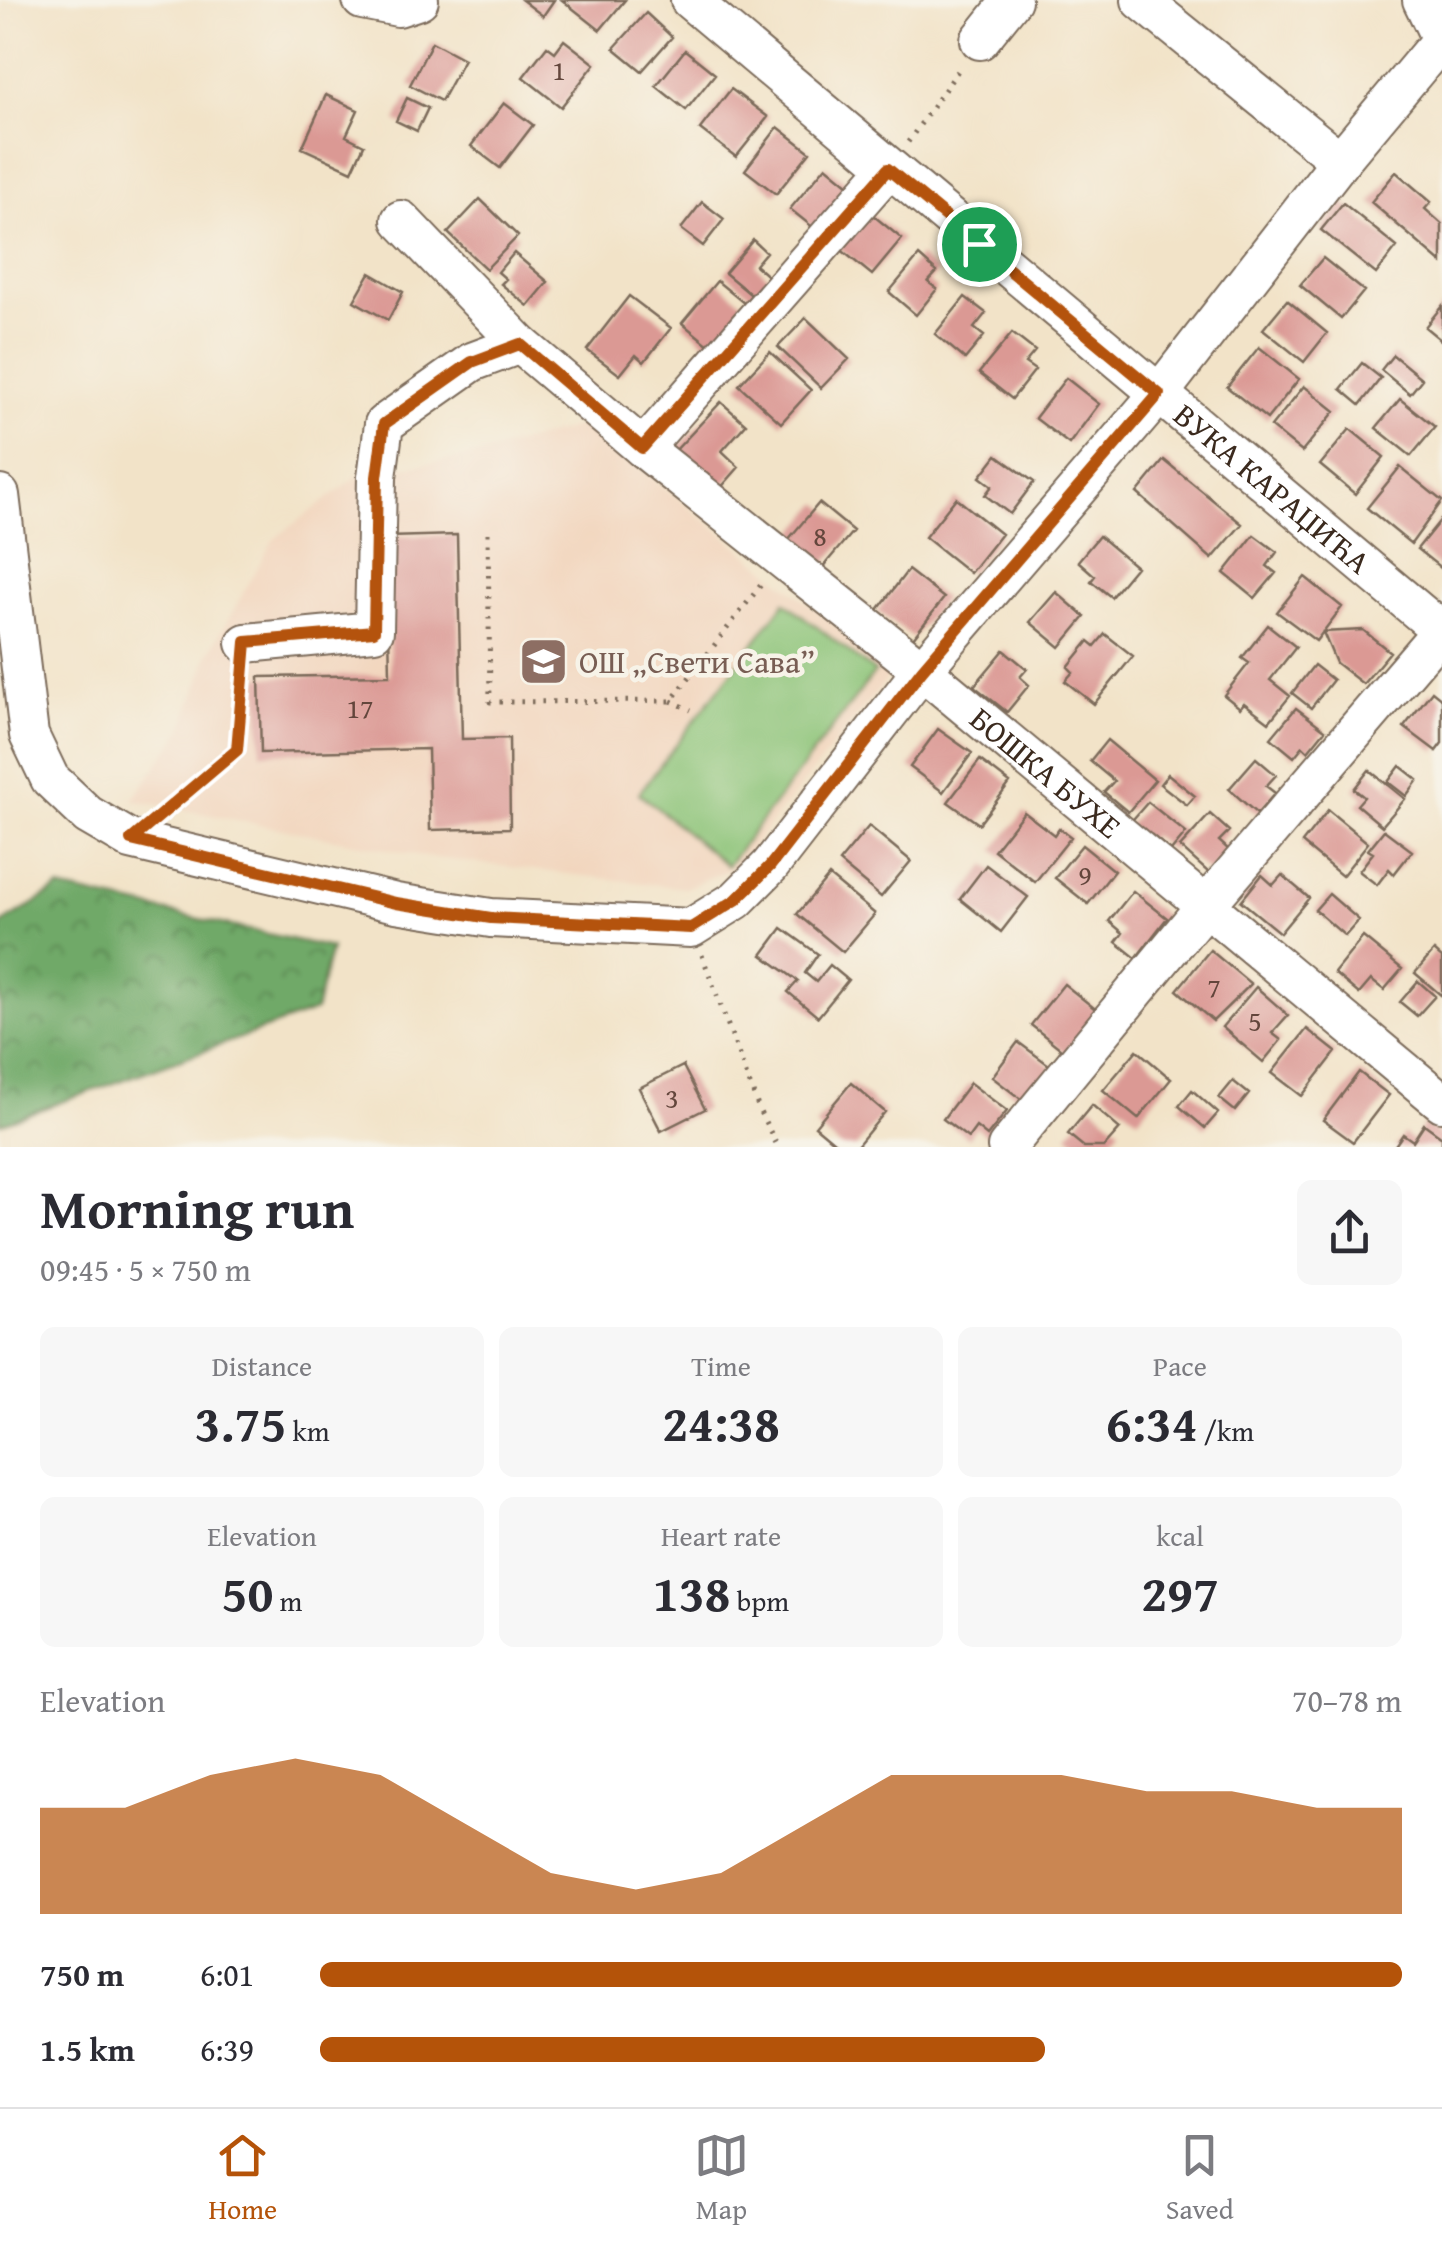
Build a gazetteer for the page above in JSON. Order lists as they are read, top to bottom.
{
  "streets": {
    "street": ["ВУКА КАРАЏИЋА", "БОШКА БУХЕ"]
  },
  "places": {
    "school or university": ["ОШ „Свети Сава”"]
  },
  "house_numbers": [
    "1",
    "8",
    "17",
    "9",
    "7",
    "5",
    "3"
  ],
  "page": {
    "heading": ["Morning run", "09:45 · 5 × 750 m"],
    "stats": [
      ["Distance", "3.75 km"],
      ["Time", "24:38"],
      ["Pace", "6:34 /km"],
      ["Elevation", "50 m"],
      ["Heart rate", "138 bpm"],
      ["kcal", "297"]
    ],
    "chart": ["Elevation", "70–78 m"],
    "list": [
      {
        "name": "750 m",
        "note": "6:01"
      },
      {
        "name": "1.5 km",
        "note": "6:39"
      }
    ],
    "tabs": ["Home", "Map", "Saved"]
  }
}
